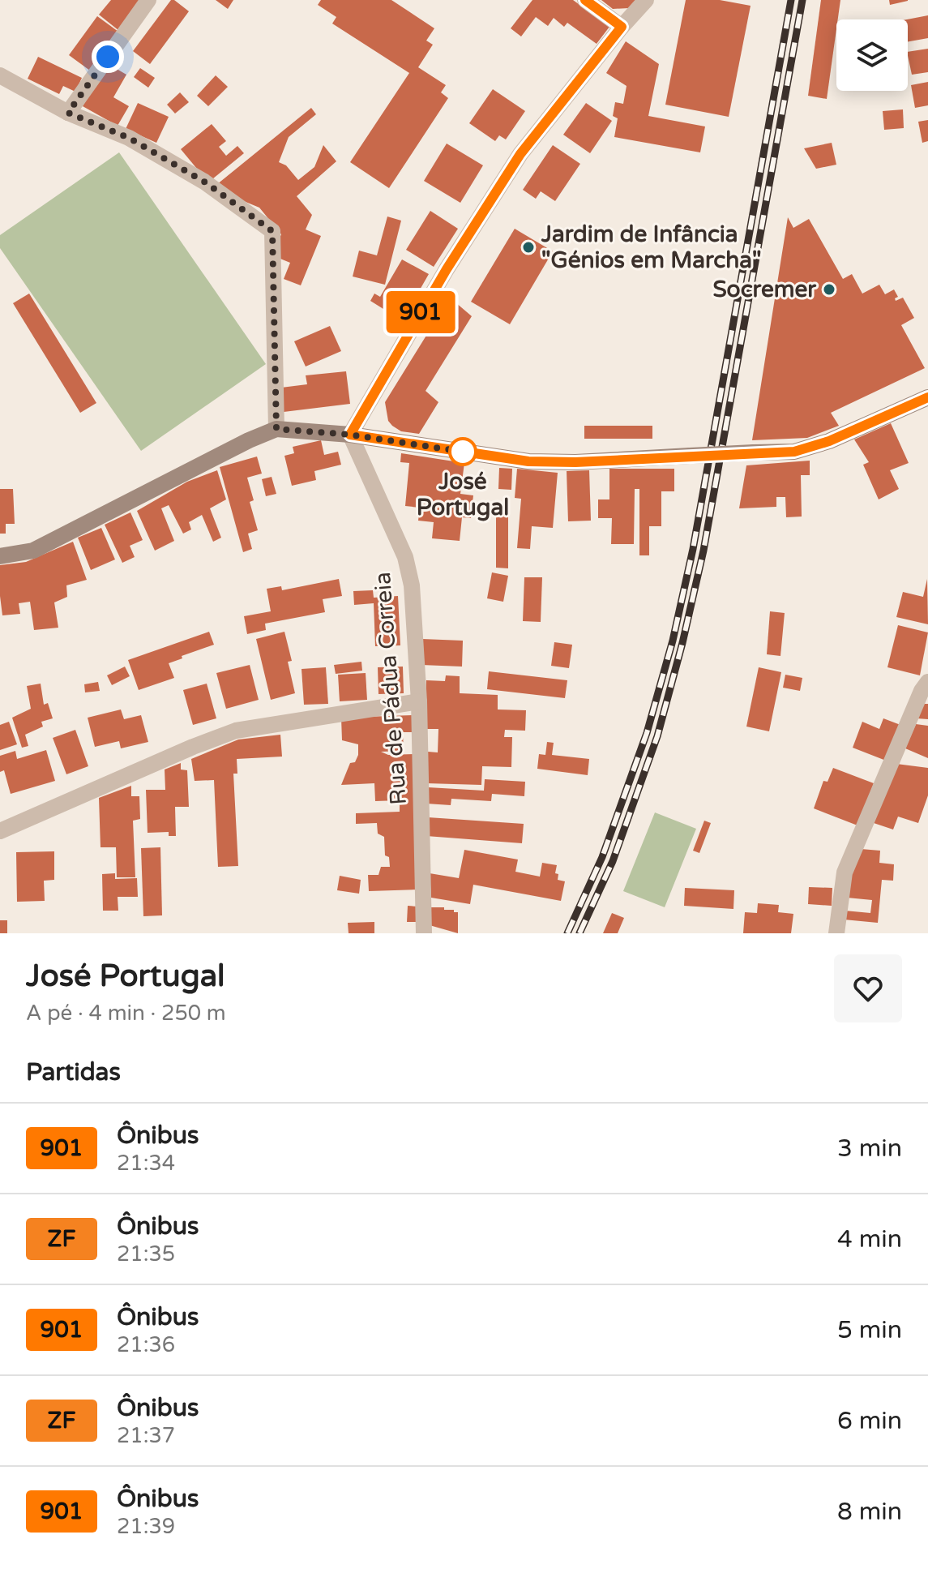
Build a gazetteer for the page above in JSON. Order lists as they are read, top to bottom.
{
  "streets": {
    "street": ["Rua de Pádua Correia"]
  },
  "places": ["Jardim de Infância \"Génios em Marcha\"", "Socremer", "José Portugal"],
  "lines": ["bus line 901"],
  "page": {
    "on_map": "901",
    "heading": [
      ["José Portugal", "A pé · 4 min · 250 m"],
      "Partidas"
    ],
    "list": [
      {
        "mark": "901",
        "name": "Ônibus",
        "note": "21:34",
        "value": "3 min"
      },
      {
        "mark": "ZF",
        "name": "Ônibus",
        "note": "21:35",
        "value": "4 min"
      },
      {
        "mark": "901",
        "name": "Ônibus",
        "note": "21:36",
        "value": "5 min"
      },
      {
        "mark": "ZF",
        "name": "Ônibus",
        "note": "21:37",
        "value": "6 min"
      },
      {
        "mark": "901",
        "name": "Ônibus",
        "note": "21:39",
        "value": "8 min"
      }
    ]
  }
}
